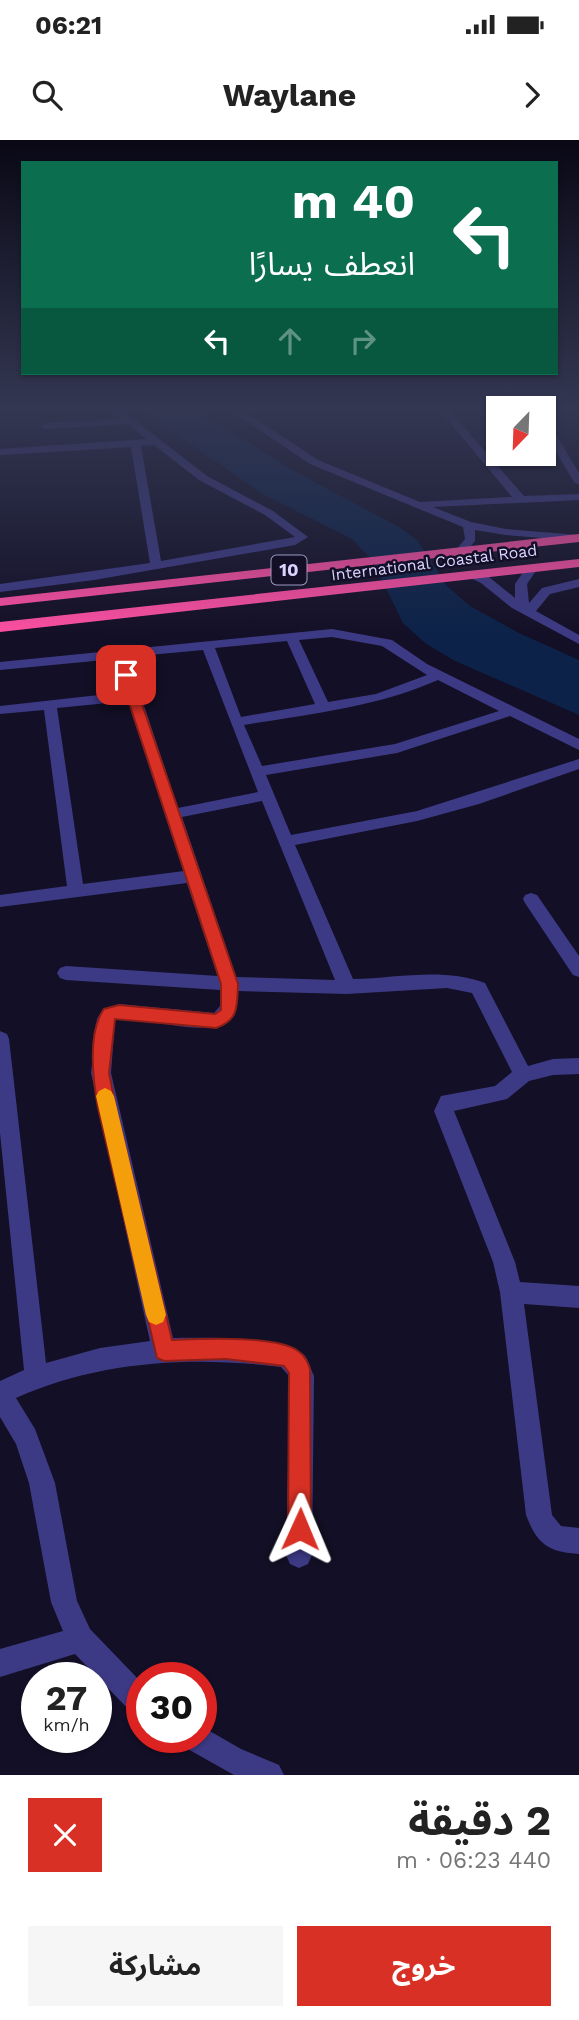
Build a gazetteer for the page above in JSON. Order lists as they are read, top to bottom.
{
  "streets": {
    "highway": ["International Coastal Road", "10"]
  },
  "north": "bottom left",
  "page": {
    "status": "06:21",
    "header": "Waylane",
    "turn": ["40 m", "انعطف يسارًا"],
    "speed": "27 km/h",
    "limit": "30",
    "heading": ["2 دقيقة", "440 m · 06:23"],
    "buttons": ["خروج", "مشاركة"]
  }
}
